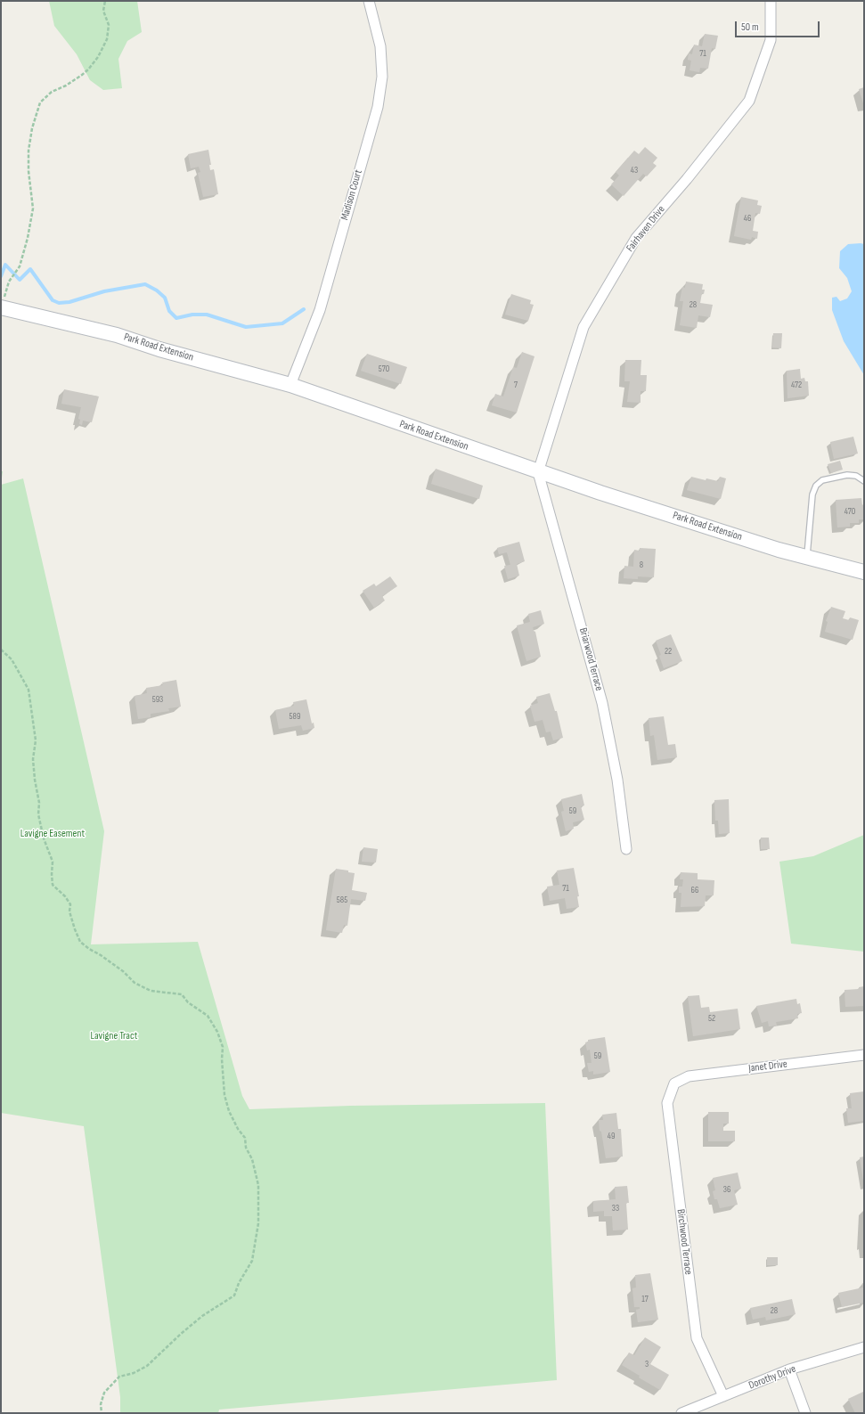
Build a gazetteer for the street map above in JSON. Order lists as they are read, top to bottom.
{
  "streets": {
    "street": [
      "Madison Court",
      "Fairhaven Drive",
      "Park Road Extension",
      "Briarwood Terrace",
      "Janet Drive",
      "Birchwood Terrace",
      "Dorothy Drive"
    ]
  },
  "crossings": [
    ["Madison Court", "Park Road Extension"],
    ["Fairhaven Drive", "Park Road Extension"],
    ["Fairhaven Drive", "Briarwood Terrace"],
    ["Park Road Extension", "Briarwood Terrace"],
    ["Janet Drive", "Birchwood Terrace"],
    ["Birchwood Terrace", "Dorothy Drive"]
  ],
  "parks": ["Lavigne Easement", "Lavigne Tract"],
  "house_numbers": [
    "71",
    "43",
    "46",
    "28",
    "570",
    "7",
    "472",
    "470",
    "8",
    "22",
    "593",
    "589",
    "59",
    "71",
    "66",
    "585",
    "52",
    "59",
    "49",
    "36",
    "33",
    "17",
    "28",
    "3"
  ],
  "scale_bar": "50 m"
}
